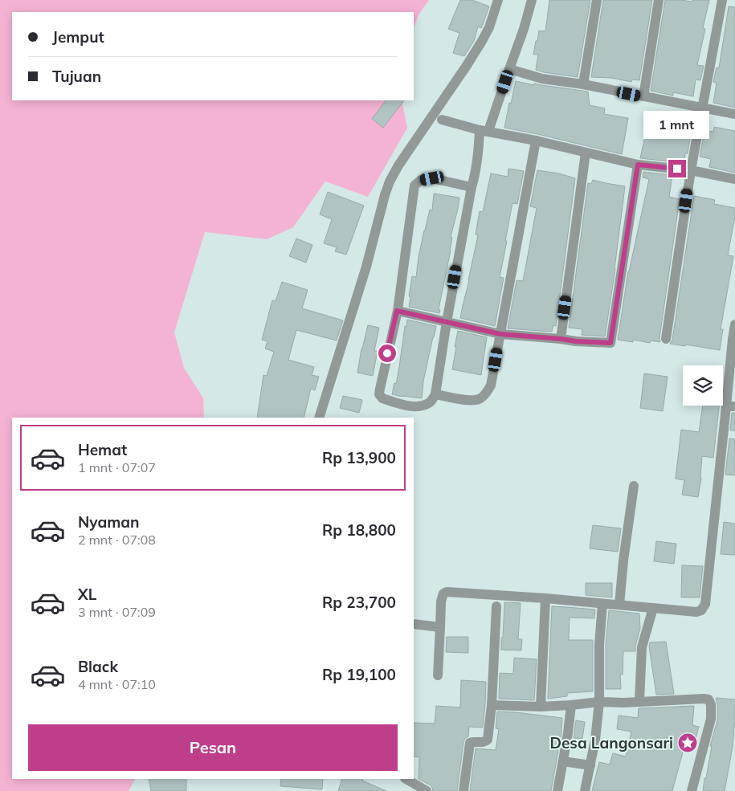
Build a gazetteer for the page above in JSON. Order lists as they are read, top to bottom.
{
  "places": {
    "place": ["Desa Langonsari"]
  },
  "page": {
    "banner": ["Jemput", "Tujuan"],
    "bubble": "1 mnt",
    "list": [
      {
        "name": "Hemat",
        "note": "1 mnt · 07:07",
        "value": "Rp 13,900"
      },
      {
        "name": "Nyaman",
        "note": "2 mnt · 07:08",
        "value": "Rp 18,800"
      },
      {
        "name": "XL",
        "note": "3 mnt · 07:09",
        "value": "Rp 23,700"
      },
      {
        "name": "Black",
        "note": "4 mnt · 07:10",
        "value": "Rp 19,100"
      }
    ],
    "buttons": "Pesan"
  }
}
